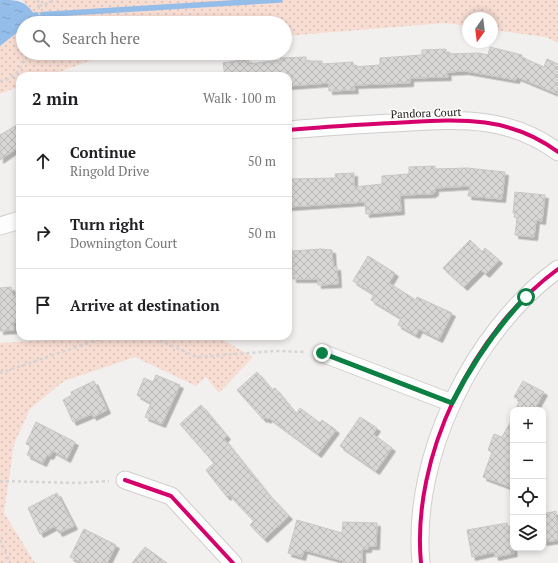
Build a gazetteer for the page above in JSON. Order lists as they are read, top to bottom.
{
  "streets": {
    "street": ["Pandora Court"]
  },
  "north": "bottom",
  "page": {
    "search": "Search here",
    "heading": ["2 min", "Walk · 100 m"],
    "list": [
      ["Continue", "Ringold Drive", "50 m"],
      ["Turn right", "Downington Court", "50 m"],
      "Arrive at destination"
    ],
    "map_buttons": ["+", "−"]
  }
}
